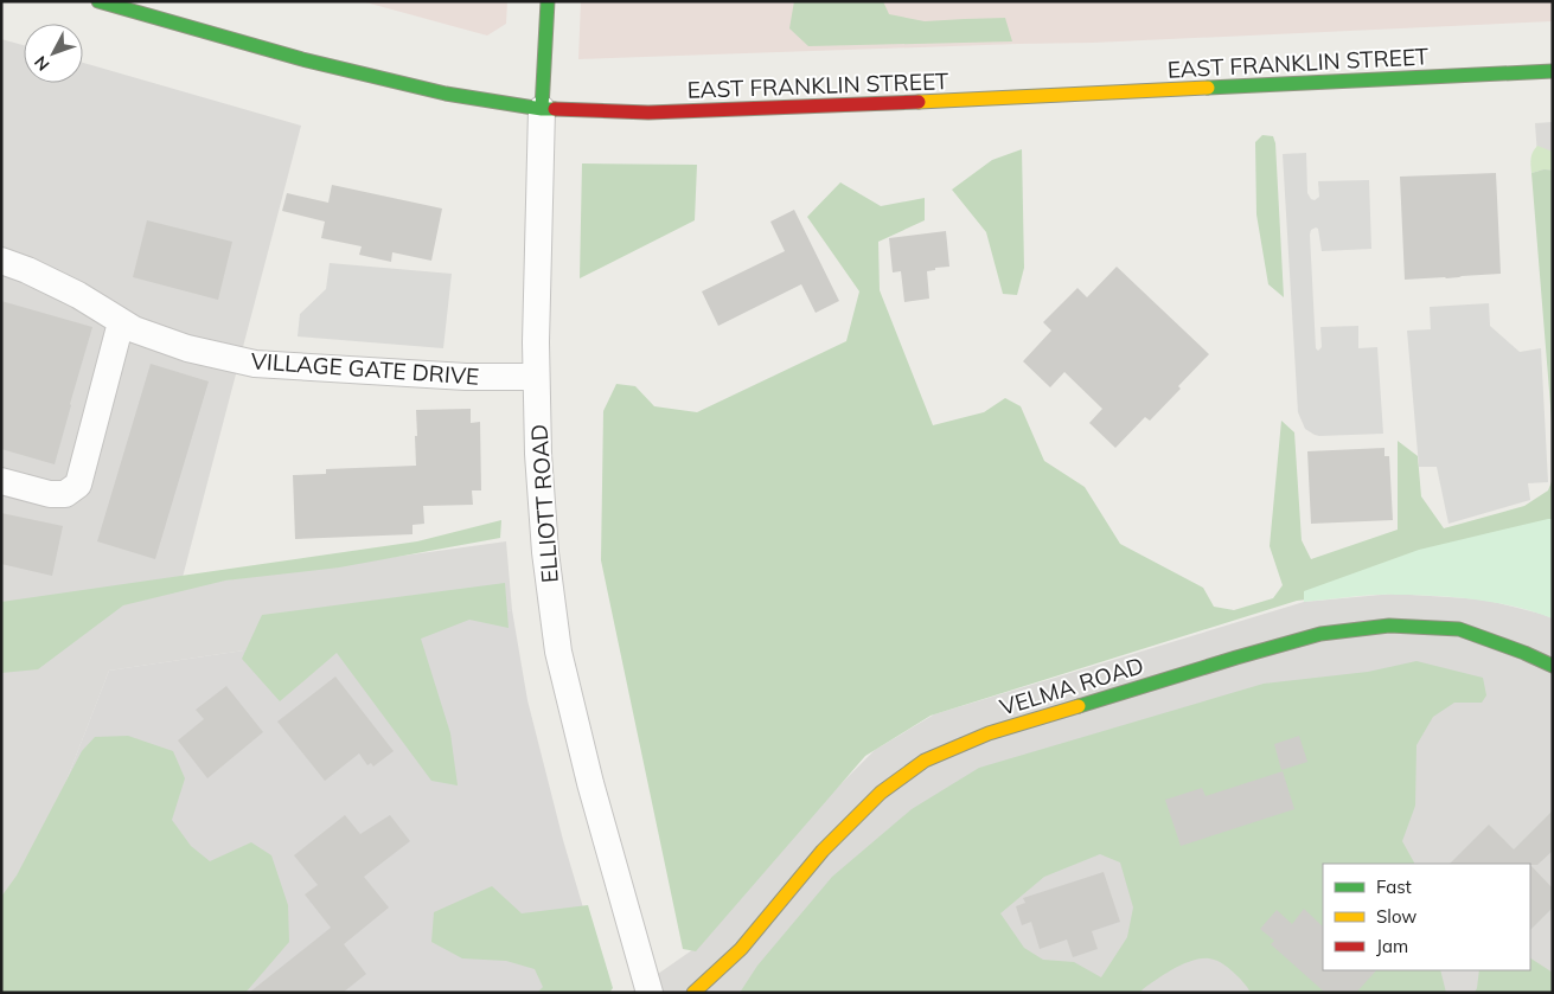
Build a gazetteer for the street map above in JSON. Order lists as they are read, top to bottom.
{
  "streets": {
    "main road": ["EAST FRANKLIN STREET", "ELLIOTT ROAD", "VELMA ROAD"],
    "street": ["VILLAGE GATE DRIVE"]
  },
  "crossings": [
    ["EAST FRANKLIN STREET", "ELLIOTT ROAD"],
    ["VILLAGE GATE DRIVE", "ELLIOTT ROAD"]
  ],
  "legend": ["Fast", "Slow", "Jam"],
  "north": "bottom left"
}
